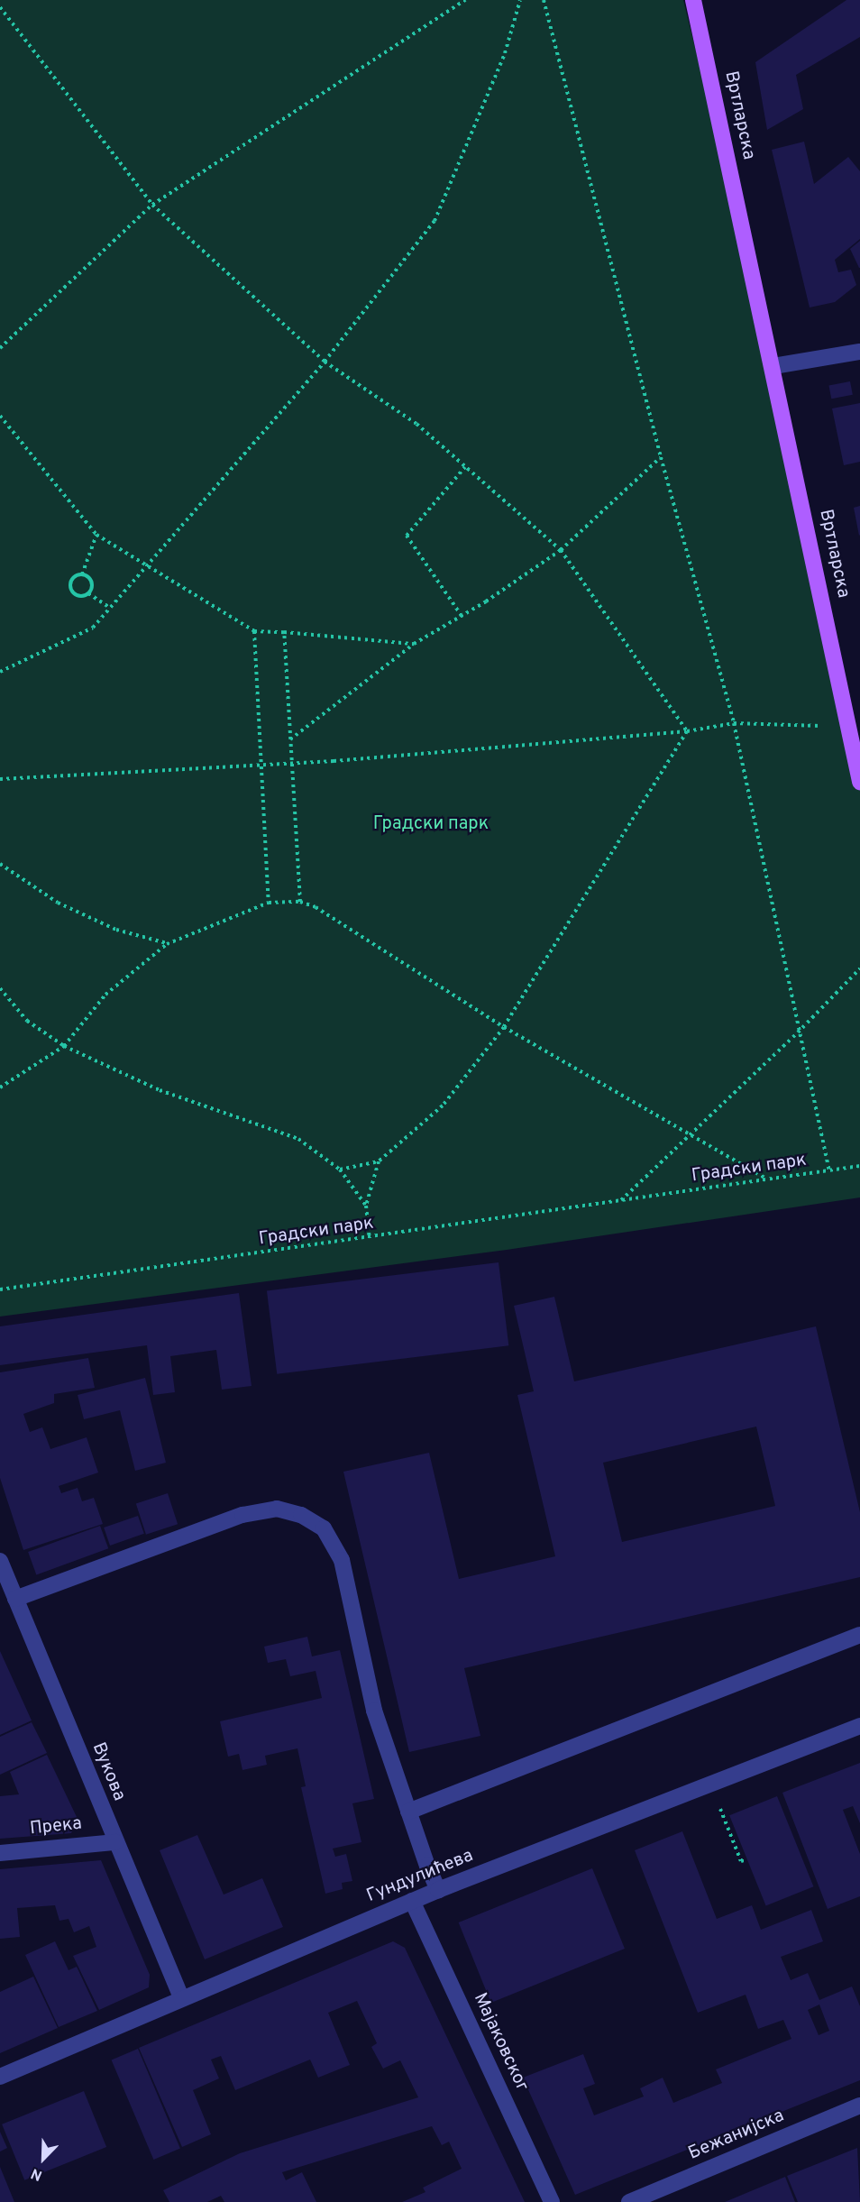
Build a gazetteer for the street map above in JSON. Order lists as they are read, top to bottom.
{
  "streets": {
    "main road": ["Вртларска"],
    "street": [
      "Вукова",
      "Прека",
      "Гундулићева",
      "Мајаковског",
      "Бежанијска"
    ],
    "path": ["Градски парк"]
  },
  "crossings": [
    ["Вукова", "Прека"],
    ["Вукова", "Гундулићева"],
    ["Гундулићева", "Мајаковског"]
  ],
  "parks": ["Градски парк"],
  "north": "bottom left"
}
